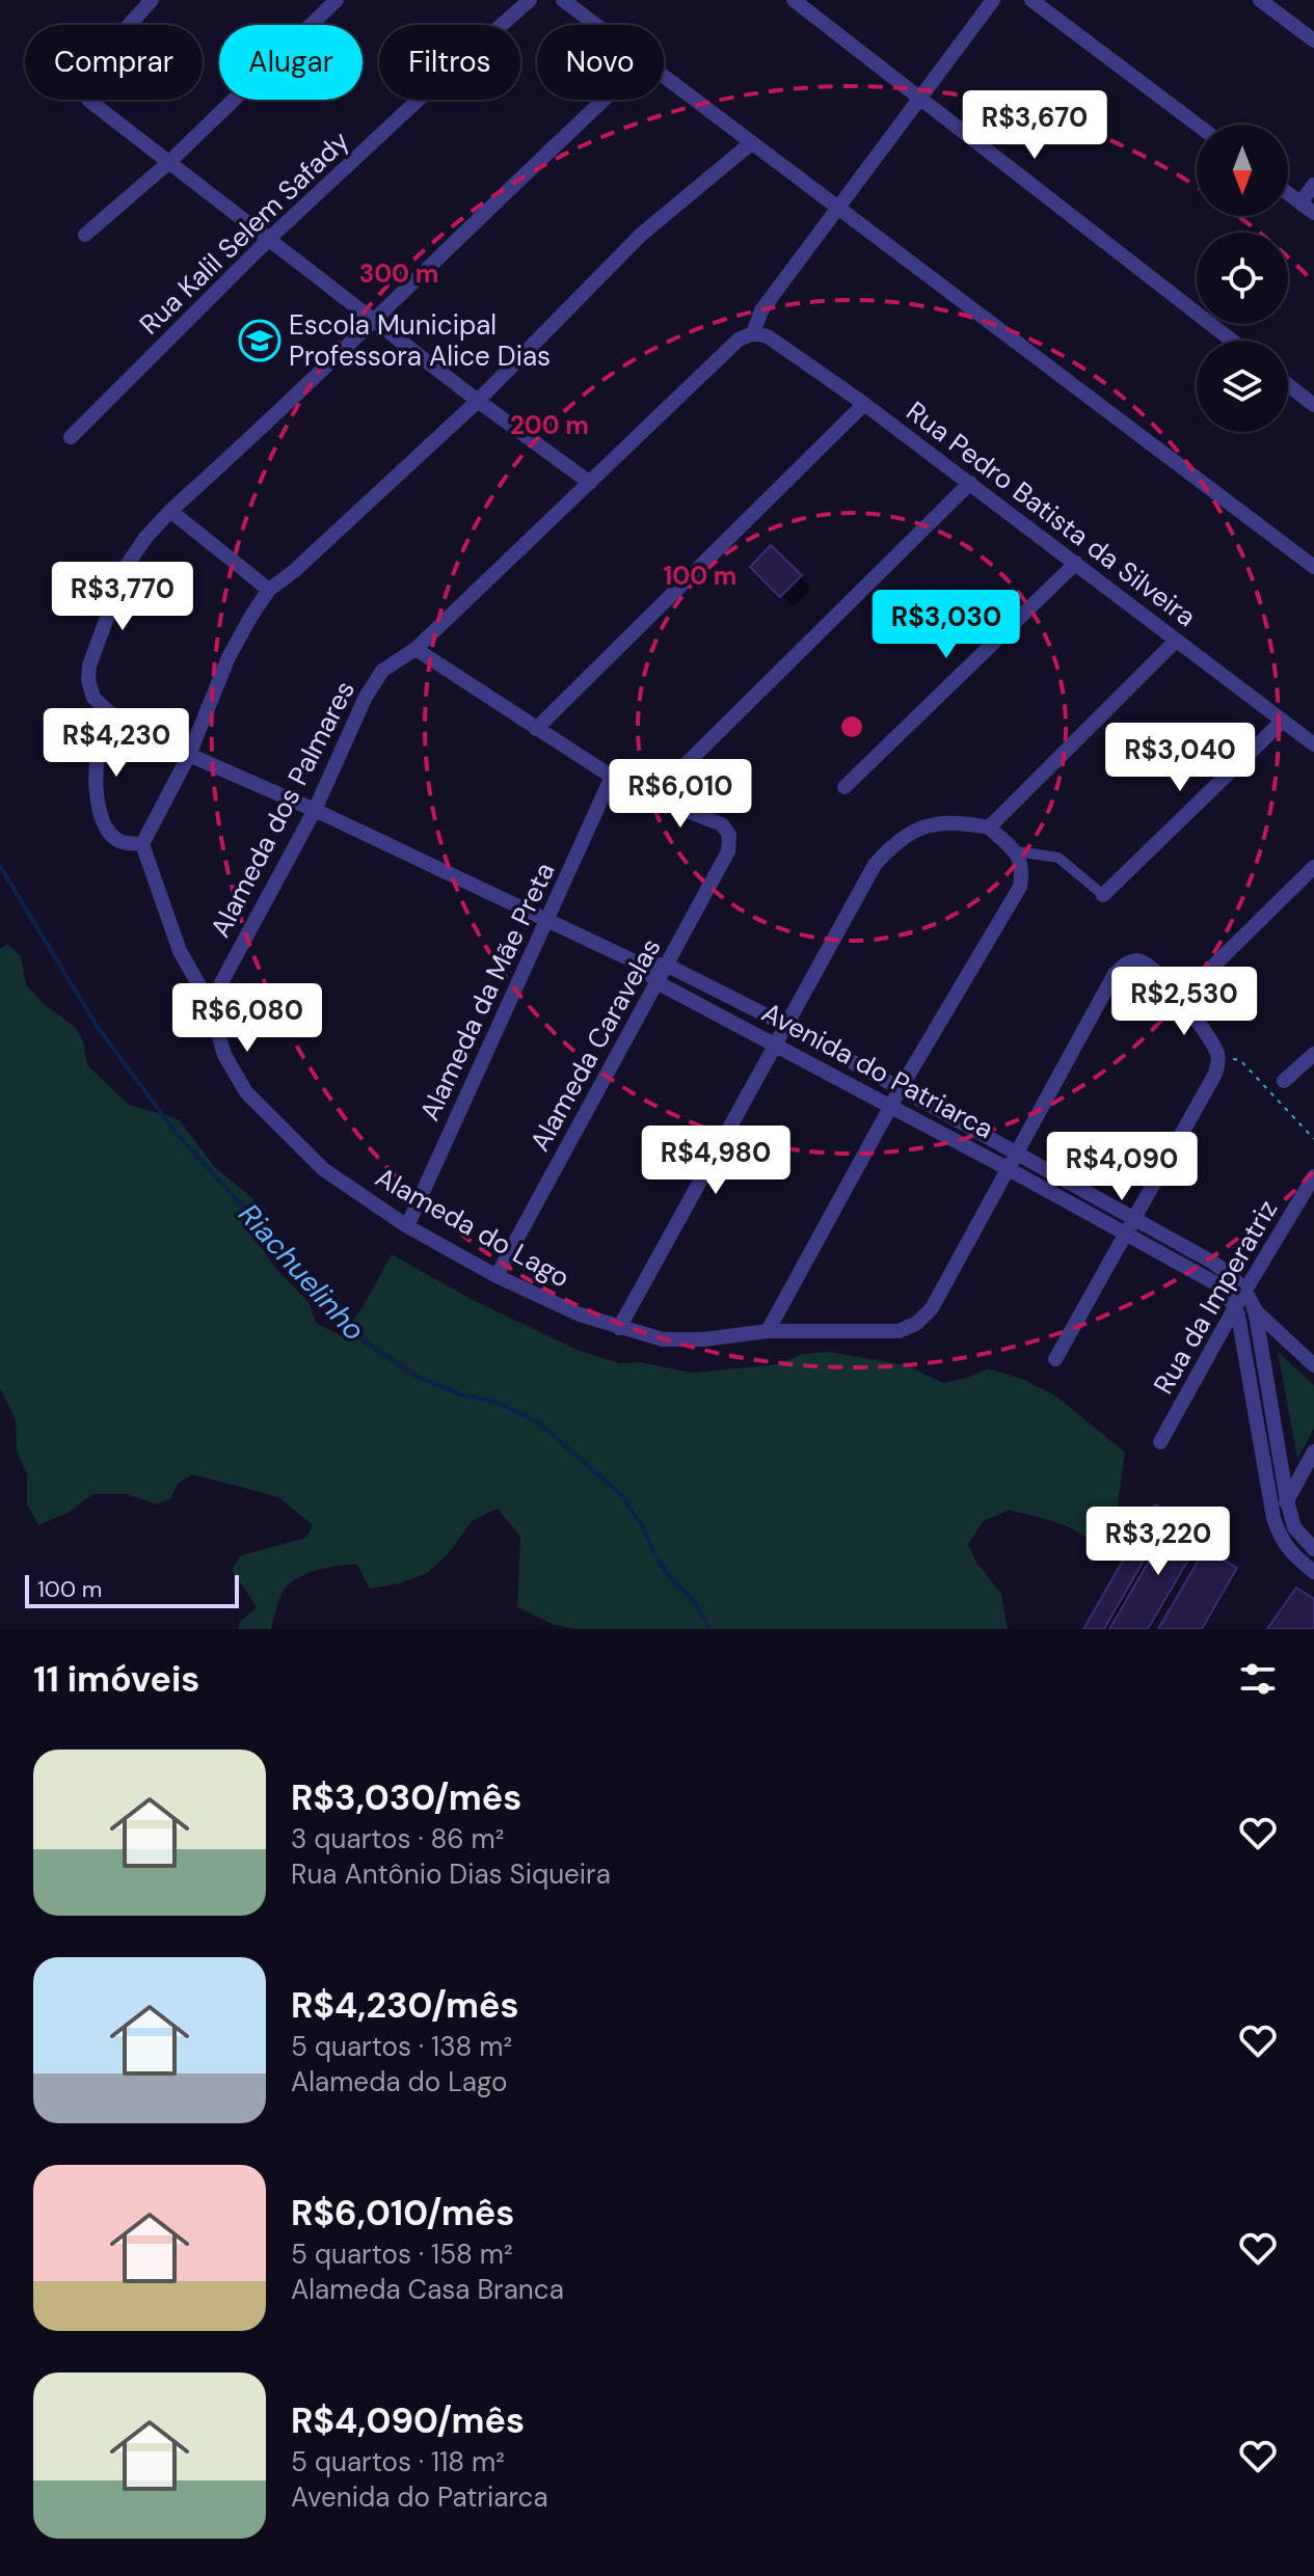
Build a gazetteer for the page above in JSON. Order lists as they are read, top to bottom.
{
  "streets": {
    "street": [
      "Rua Kalil Selem Safady",
      "Rua Pedro Batista da Silveira",
      "Alameda dos Palmares",
      "Alameda da Mãe Preta",
      "Alameda Caravelas",
      "Avenida do Patriarca",
      "Alameda do Lago",
      "Rua da Imperatriz"
    ]
  },
  "crossings": [
    ["Rua Pedro Batista da Silveira", "Alameda dos Palmares"],
    ["Alameda dos Palmares", "Avenida do Patriarca"],
    ["Alameda dos Palmares", "Alameda do Lago"],
    ["Alameda da Mãe Preta", "Avenida do Patriarca"],
    ["Alameda da Mãe Preta", "Alameda do Lago"],
    ["Alameda Caravelas", "Avenida do Patriarca"],
    ["Alameda Caravelas", "Alameda do Lago"],
    ["Avenida do Patriarca", "Alameda do Lago"],
    ["Avenida do Patriarca", "Rua da Imperatriz"]
  ],
  "water": ["Riachuelinho"],
  "places": {
    "school or university": ["Escola Municipal Professora Alice Dias"]
  },
  "scale_bar": "100 m",
  "north": "bottom",
  "page": {
    "chip": [
      "Comprar",
      "Alugar",
      "Filtros",
      "Novo"
    ],
    "price": [
      "R$3,670",
      "R$3,770",
      "R$3,030",
      "R$4,230",
      "R$3,040",
      "R$6,010",
      "R$2,530",
      "R$6,080",
      "R$4,980",
      "R$4,090",
      "R$3,220"
    ],
    "scale": "100 m",
    "heading": "11 imóveis",
    "list": [
      {
        "name": "R$3,030/mês",
        "note": "3 quartos · 86 m² · Rua Antônio Dias Siqueira"
      },
      {
        "name": "R$4,230/mês",
        "note": "5 quartos · 138 m² · Alameda do Lago"
      },
      {
        "name": "R$6,010/mês",
        "note": "5 quartos · 158 m² · Alameda Casa Branca"
      },
      {
        "name": "R$4,090/mês",
        "note": "5 quartos · 118 m² · Avenida do Patriarca"
      }
    ]
  },
  "rings": ["300 m", "200 m", "100 m"]
}
